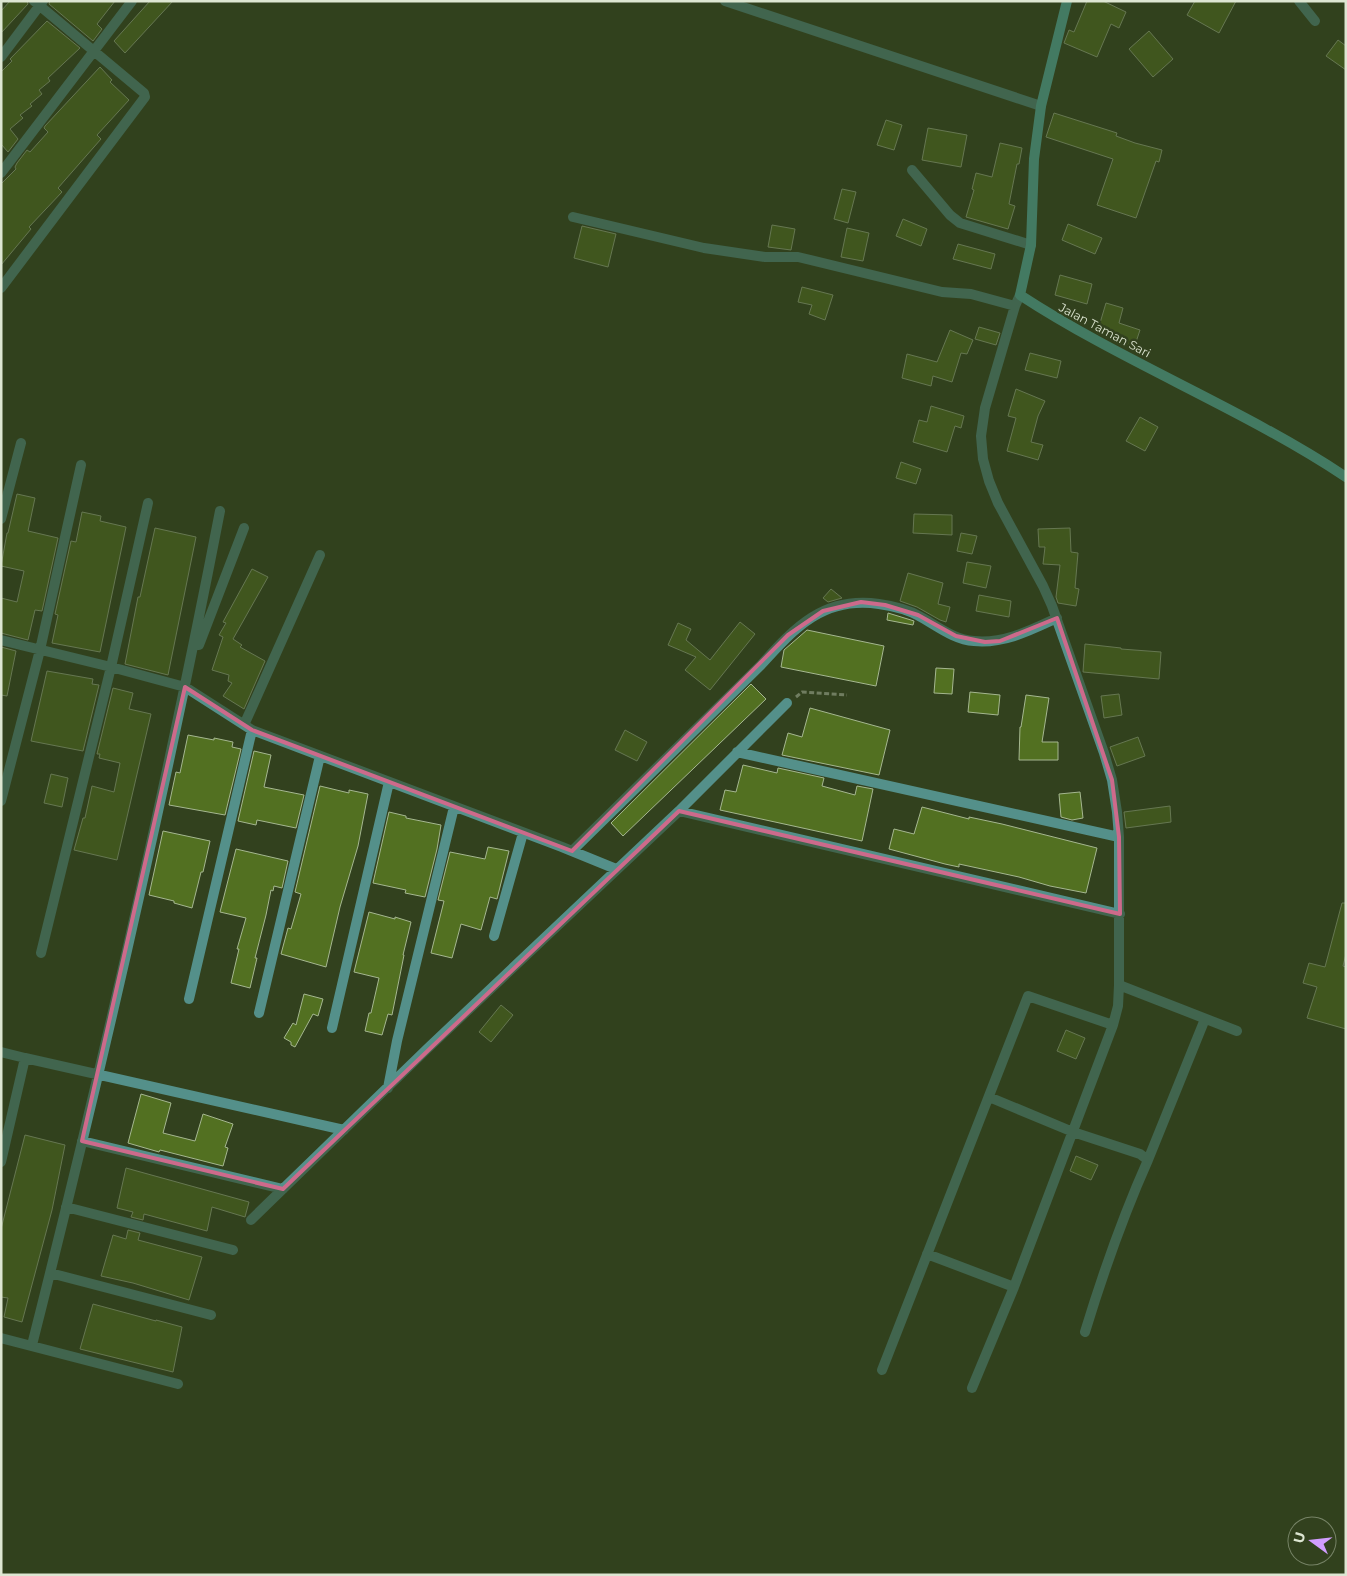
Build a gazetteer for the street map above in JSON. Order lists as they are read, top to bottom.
{
  "streets": {
    "street": ["Jalan Taman Sari"]
  },
  "north": "left"
}
